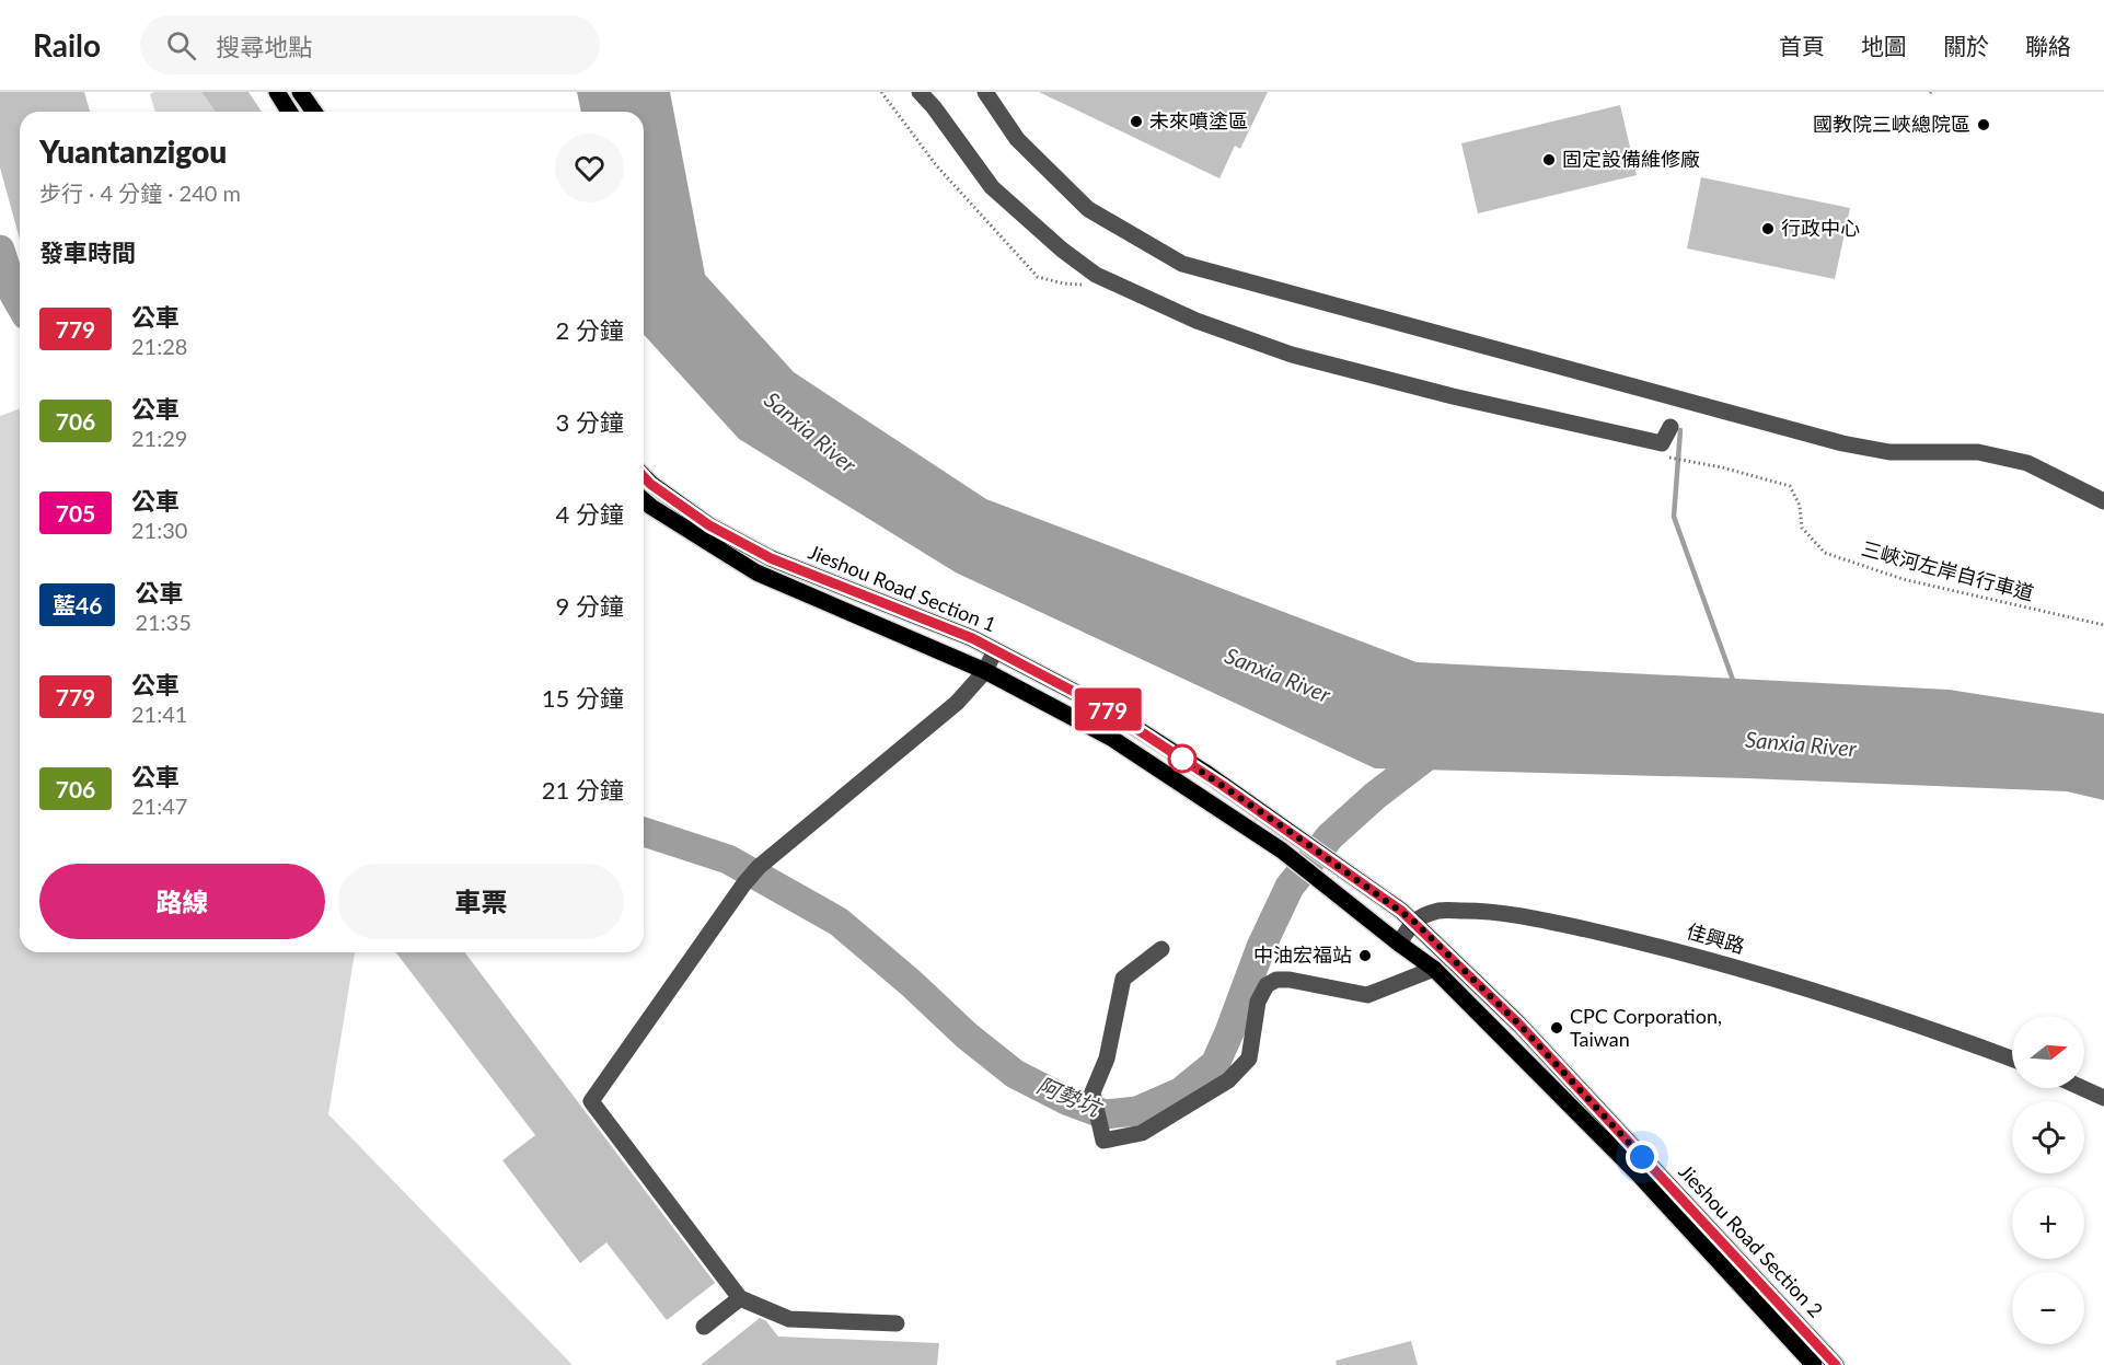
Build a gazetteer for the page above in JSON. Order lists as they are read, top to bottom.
{
  "streets": {
    "main road": ["Jieshou Road Section 1", "Jieshou Road Section 2"],
    "street": ["佳興路"],
    "path": ["三峽河左岸自行車道"]
  },
  "crossings": [
    ["Jieshou Road Section 1", "佳興路"],
    ["Jieshou Road Section 1", "Jieshou Road Section 2"],
    ["佳興路", "Jieshou Road Section 2"]
  ],
  "water": ["Sanxia River", "阿勢坑"],
  "places": [
    "未來噴塗區",
    "國教院三峽總院區",
    "固定設備維修廠",
    "行政中心",
    "中油宏福站",
    "CPC Corporation, Taiwan"
  ],
  "lines": ["bus line 779"],
  "north": "right",
  "page": {
    "header": "Railo",
    "search": "搜尋地點",
    "nav": [
      "首頁",
      "地圖",
      "關於",
      "聯絡"
    ],
    "on_map": "779",
    "heading": [
      ["Yuantanzigou", "步行 · 4 分鐘 · 240 m"],
      "發車時間"
    ],
    "list": [
      {
        "mark": "779",
        "name": "公車",
        "note": "21:28",
        "value": "2 分鐘"
      },
      {
        "mark": "706",
        "name": "公車",
        "note": "21:29",
        "value": "3 分鐘"
      },
      {
        "mark": "705",
        "name": "公車",
        "note": "21:30",
        "value": "4 分鐘"
      },
      {
        "mark": "藍46",
        "name": "公車",
        "note": "21:35",
        "value": "9 分鐘"
      },
      {
        "mark": "779",
        "name": "公車",
        "note": "21:41",
        "value": "15 分鐘"
      },
      {
        "mark": "706",
        "name": "公車",
        "note": "21:47",
        "value": "21 分鐘"
      }
    ],
    "buttons": ["路線", "車票"],
    "map_buttons": ["+", "−"]
  }
}
